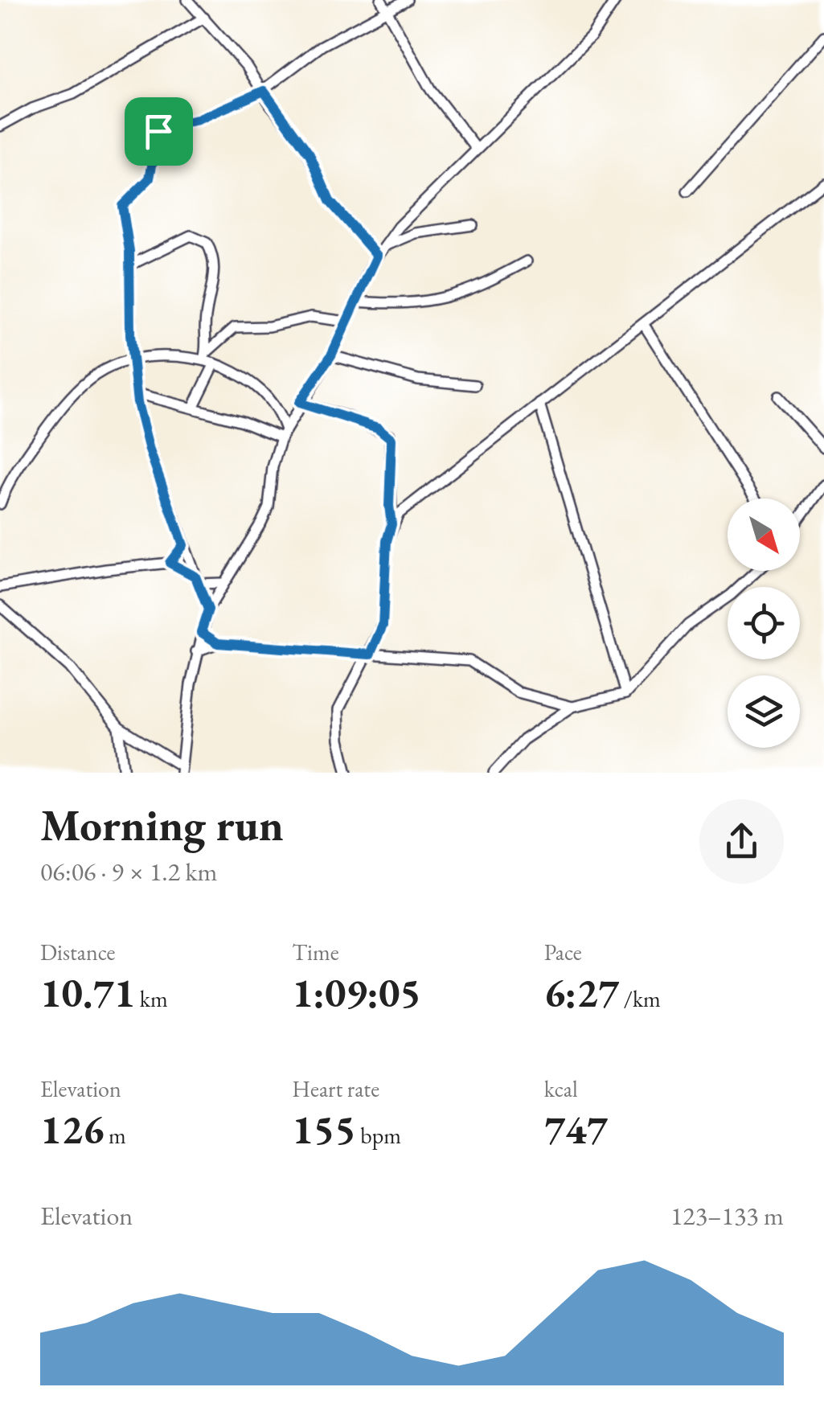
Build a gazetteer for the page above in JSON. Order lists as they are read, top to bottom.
{
  "north": "bottom right",
  "page": {
    "heading": ["Morning run", "06:06 · 9 × 1.2 km"],
    "stats": [
      ["Distance", "10.71 km"],
      ["Time", "1:09:05"],
      ["Pace", "6:27 /km"],
      ["Elevation", "126 m"],
      ["Heart rate", "155 bpm"],
      ["kcal", "747"]
    ],
    "chart": ["Elevation", "123–133 m"]
  }
}
